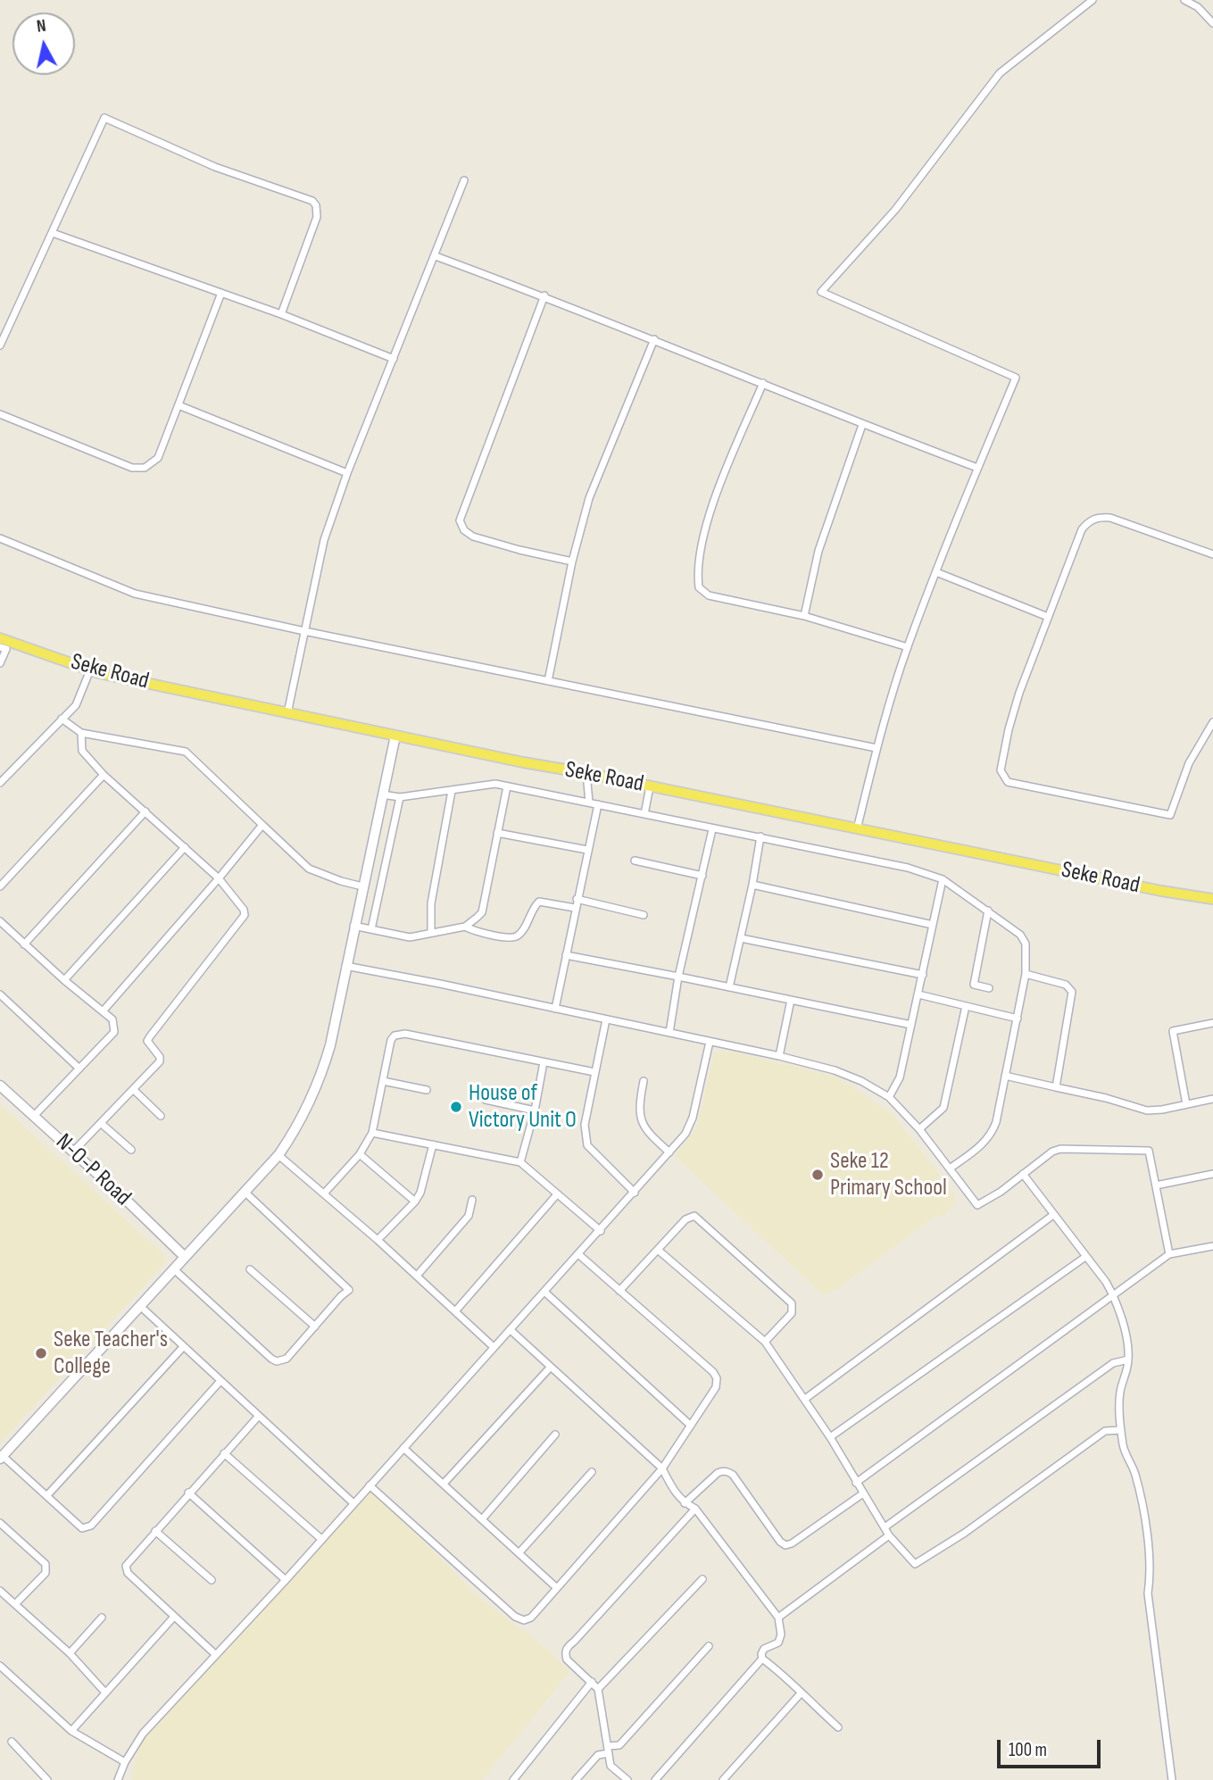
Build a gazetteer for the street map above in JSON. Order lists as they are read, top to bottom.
{
  "streets": {
    "main road": ["Seke Road"],
    "street": ["N-O-P Road"]
  },
  "places": ["House of Victory Unit O", "Seke 12 Primary School", "Seke Teacher's College"],
  "scale_bar": "100 m",
  "north": "top"
}
